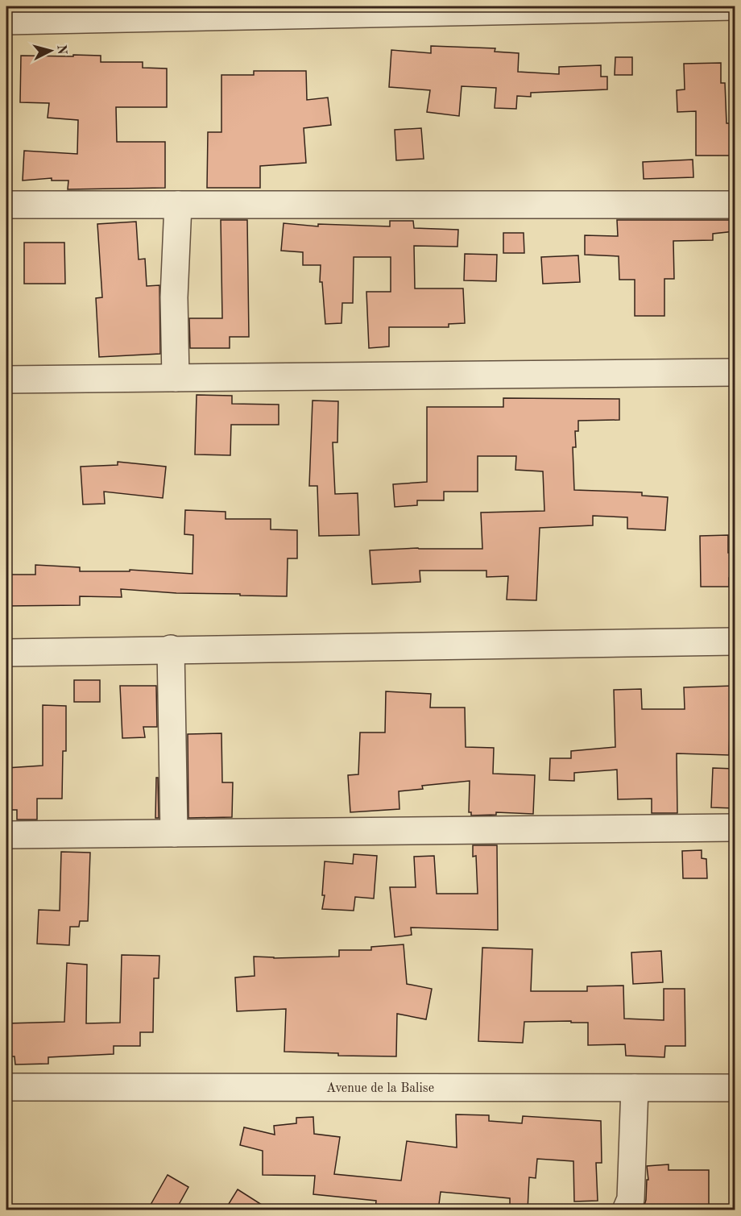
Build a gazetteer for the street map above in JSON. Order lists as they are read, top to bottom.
{
  "streets": {
    "street": ["Avenue de la Balise"]
  },
  "north": "right"
}
